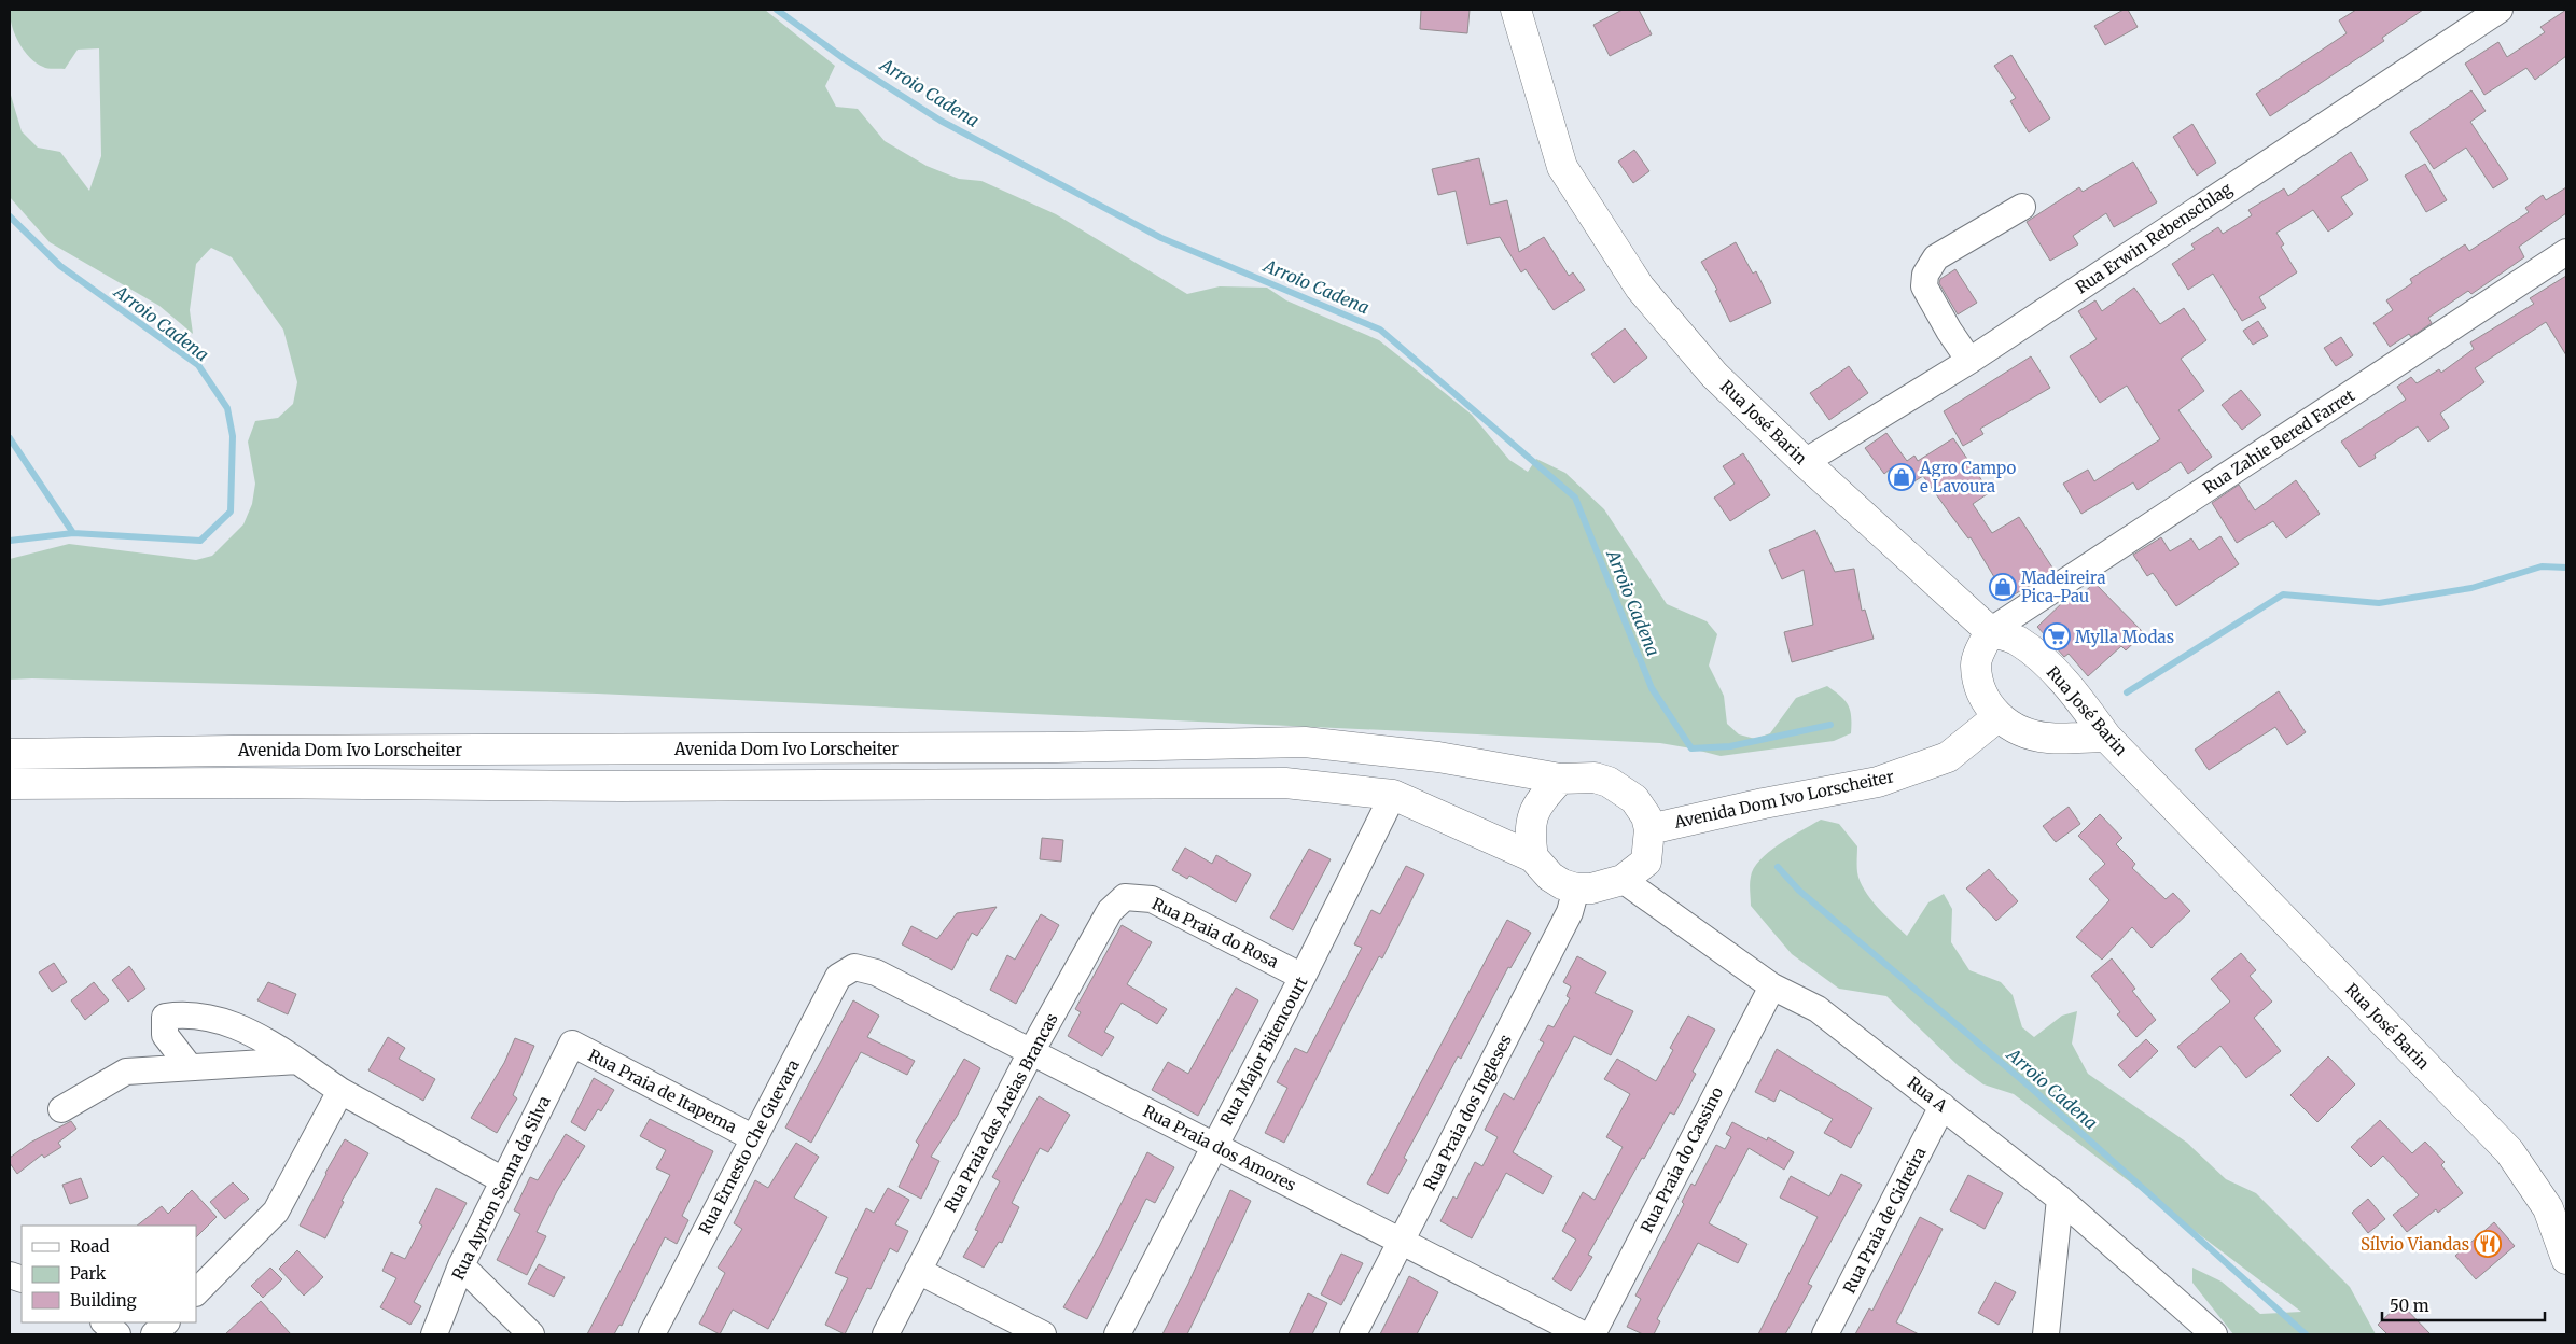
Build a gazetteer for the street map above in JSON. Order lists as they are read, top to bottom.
{
  "streets": {
    "main road": ["Rua José Barin", "Avenida Dom Ivo Lorscheiter"],
    "street": [
      "Rua Erwin Rebenschlag",
      "Rua Zahie Bered Farret",
      "Rua Praia do Rosa",
      "Rua Major Bitencourt",
      "Rua Praia de Itapema",
      "Rua A",
      "Rua Praia das Areias Brancas",
      "Rua Praia dos Ingleses",
      "Rua Ernesto Che Guevara",
      "Rua Praia dos Amores",
      "Rua Praia do Cassino",
      "Rua Ayrton Senna da Silva",
      "Rua Praia de Cidreira"
    ]
  },
  "crossings": [
    ["Rua Erwin Rebenschlag", "Rua José Barin"],
    ["Rua José Barin", "Rua Zahie Bered Farret"],
    ["Avenida Dom Ivo Lorscheiter", "Rua Major Bitencourt"],
    ["Avenida Dom Ivo Lorscheiter", "Rua A"],
    ["Avenida Dom Ivo Lorscheiter", "Rua Praia dos Ingleses"],
    ["Rua Praia do Rosa", "Rua Major Bitencourt"],
    ["Rua Praia do Rosa", "Rua Praia das Areias Brancas"],
    ["Rua Major Bitencourt", "Rua Praia dos Amores"],
    ["Rua Praia de Itapema", "Rua Ernesto Che Guevara"],
    ["Rua Praia de Itapema", "Rua Ayrton Senna da Silva"],
    ["Rua A", "Rua Praia dos Ingleses"],
    ["Rua A", "Rua Praia do Cassino"],
    ["Rua A", "Rua Praia de Cidreira"],
    ["Rua Praia das Areias Brancas", "Rua Praia dos Amores"],
    ["Rua Praia dos Ingleses", "Rua Praia dos Amores"],
    ["Rua Ernesto Che Guevara", "Rua Praia dos Amores"]
  ],
  "water": ["Arroio Cadena"],
  "places": {
    "shop": ["Agro Campo e Lavoura", "Madeireira Pica-Pau"],
    "supermarket": ["Mylla Modas"],
    "restaurant": ["Sílvio Viandas"]
  },
  "legend": ["Road", "Park", "Building"],
  "scale_bar": "50 m"
}
